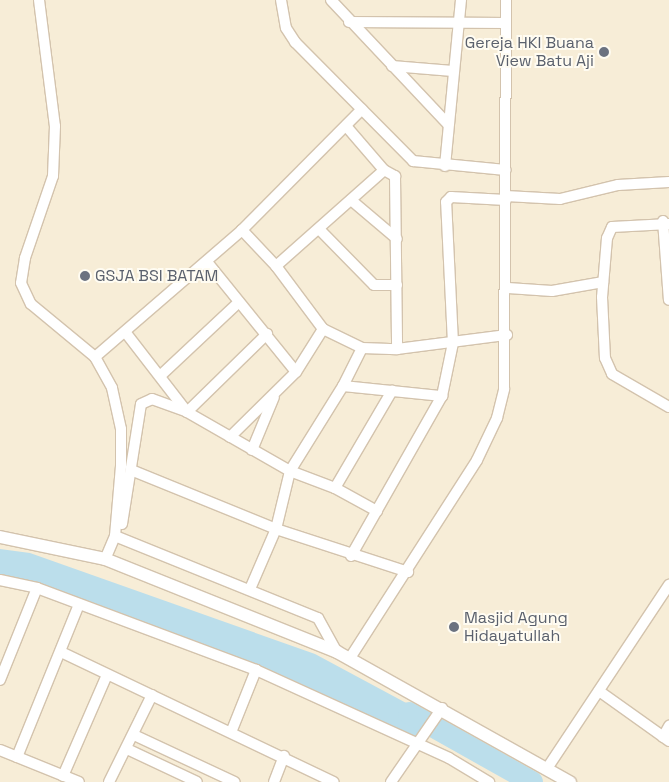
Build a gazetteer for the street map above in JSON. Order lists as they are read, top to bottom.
{
  "places": ["Gereja HKI Buana View Batu Aji", "GSJA BSI BATAM", "Masjid Agung Hidayatullah"]
}
